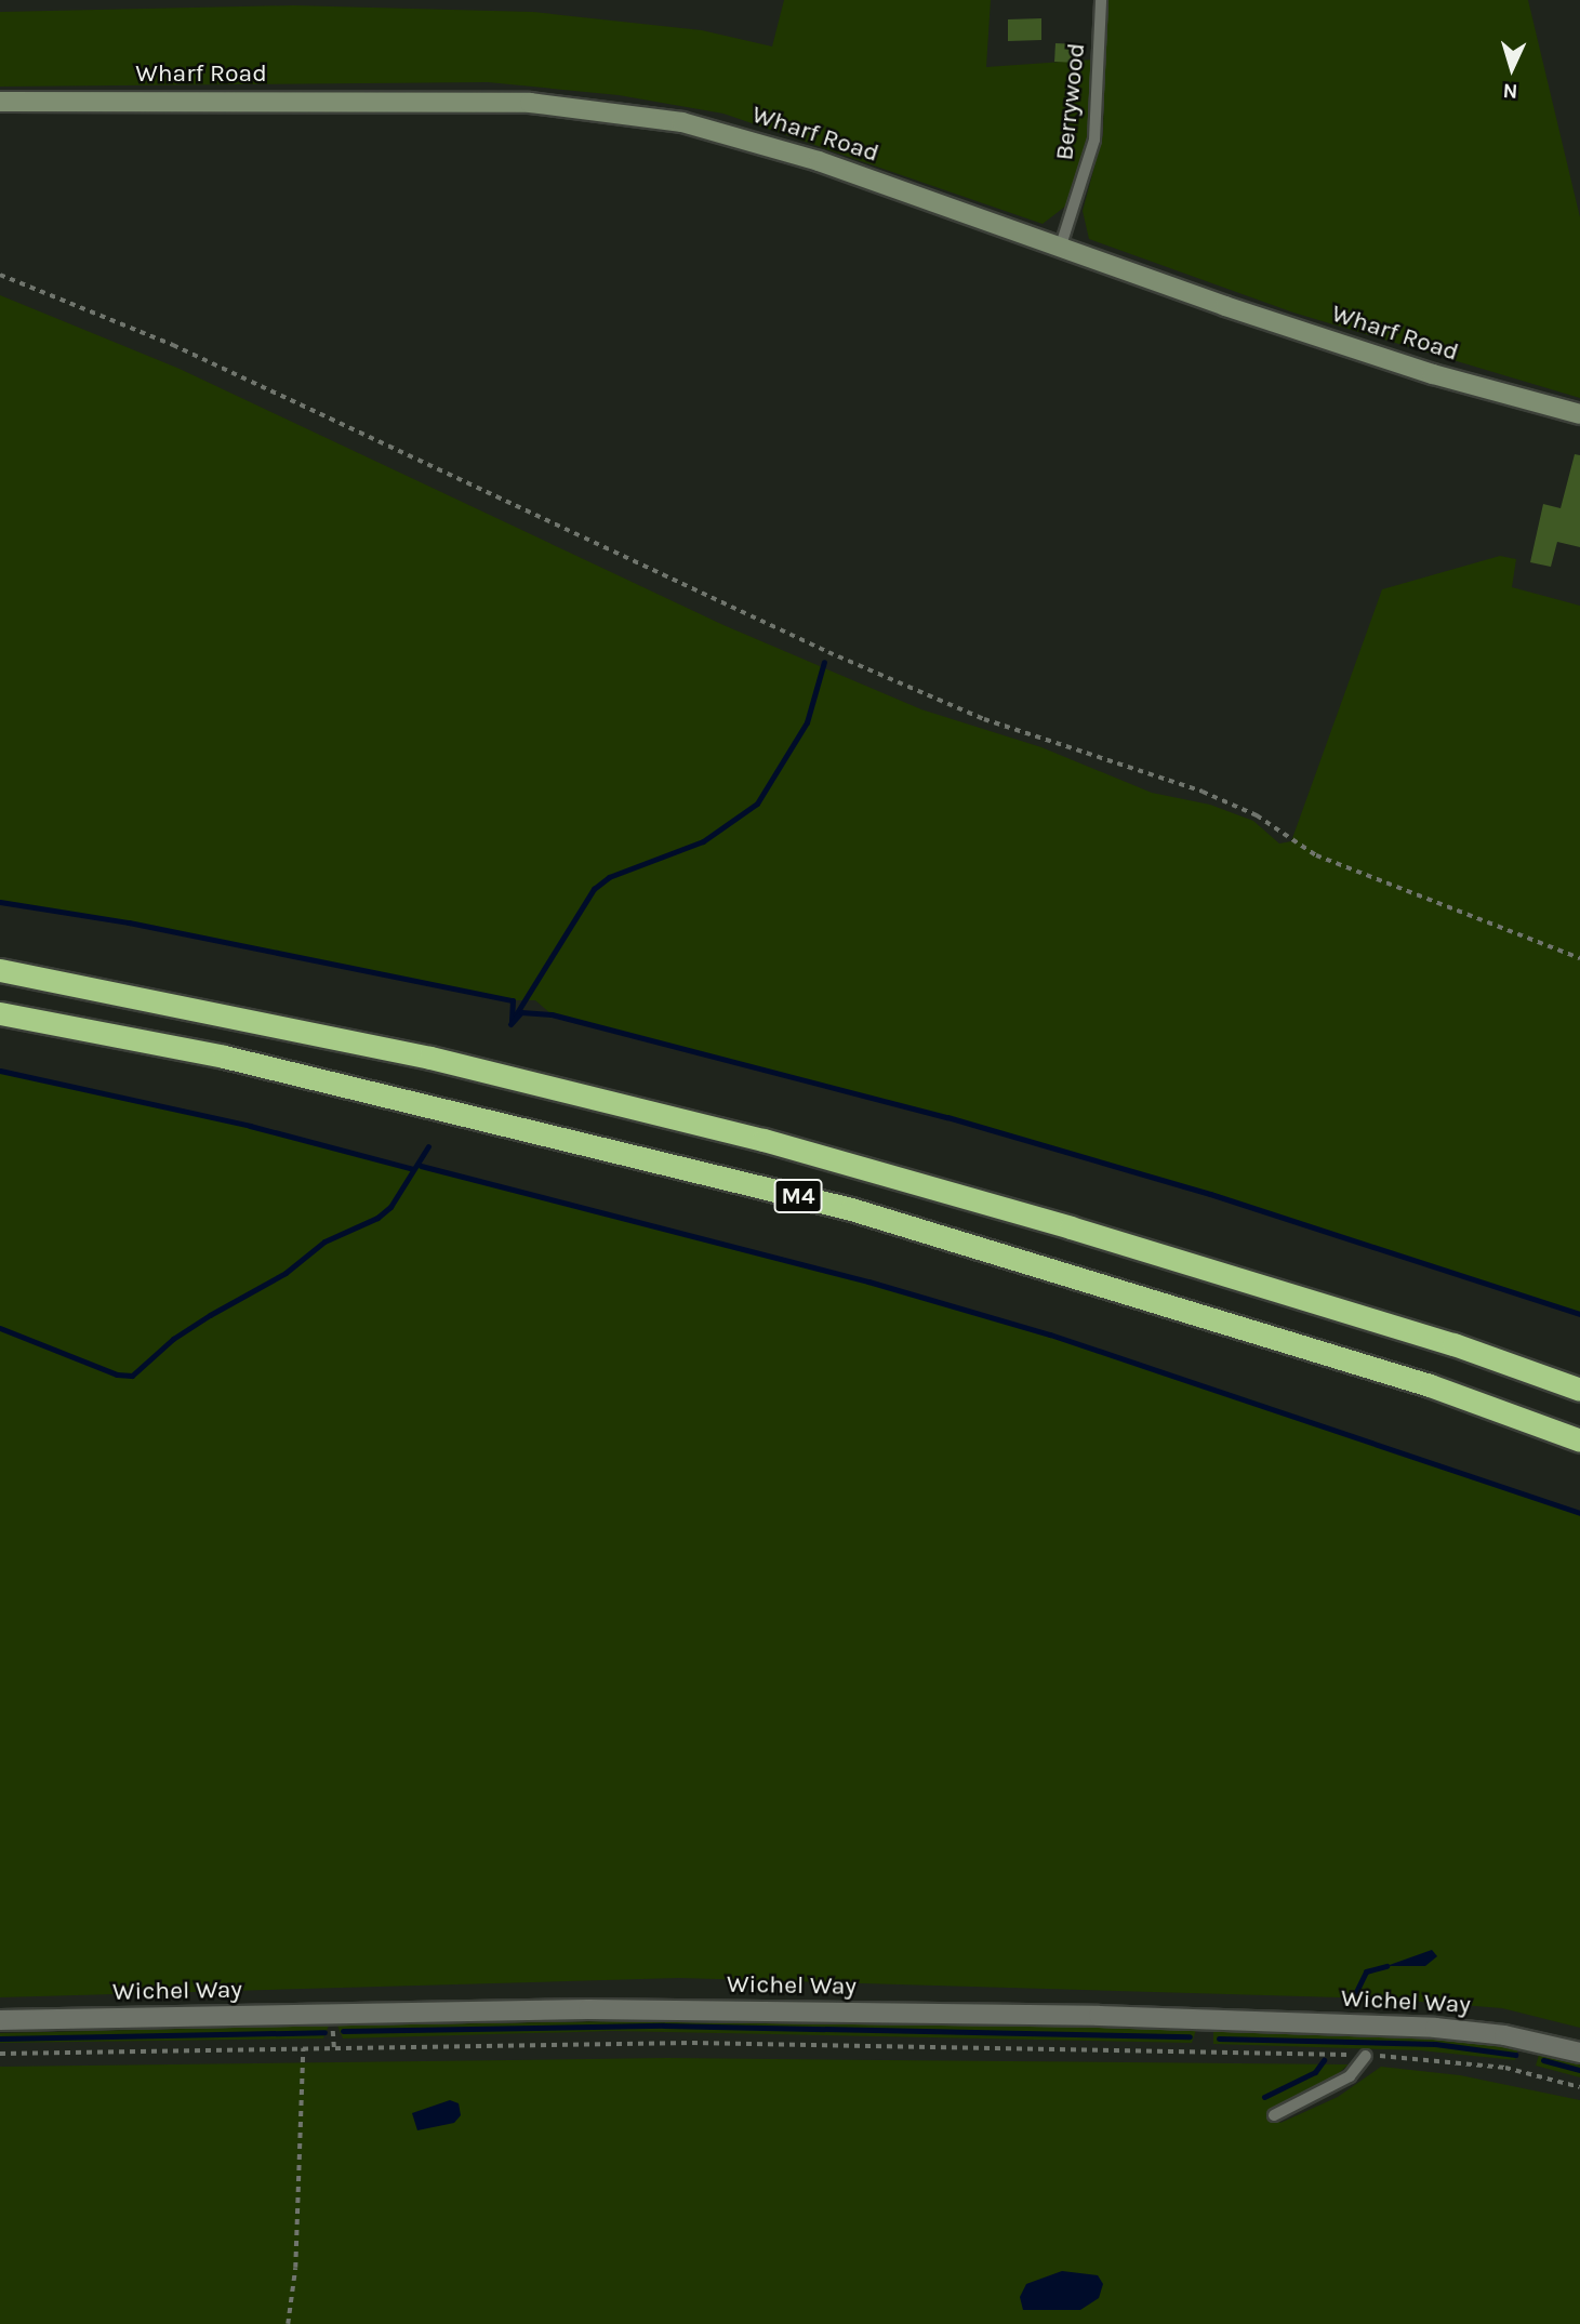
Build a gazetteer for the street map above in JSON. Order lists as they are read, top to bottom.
{
  "streets": {
    "highway": ["M4"],
    "main road": ["Wharf Road"],
    "street": ["Wichel Way"],
    "lane": ["Berrywood"]
  },
  "crossings": [
    ["Wharf Road", "Berrywood"]
  ],
  "north": "bottom"
}
